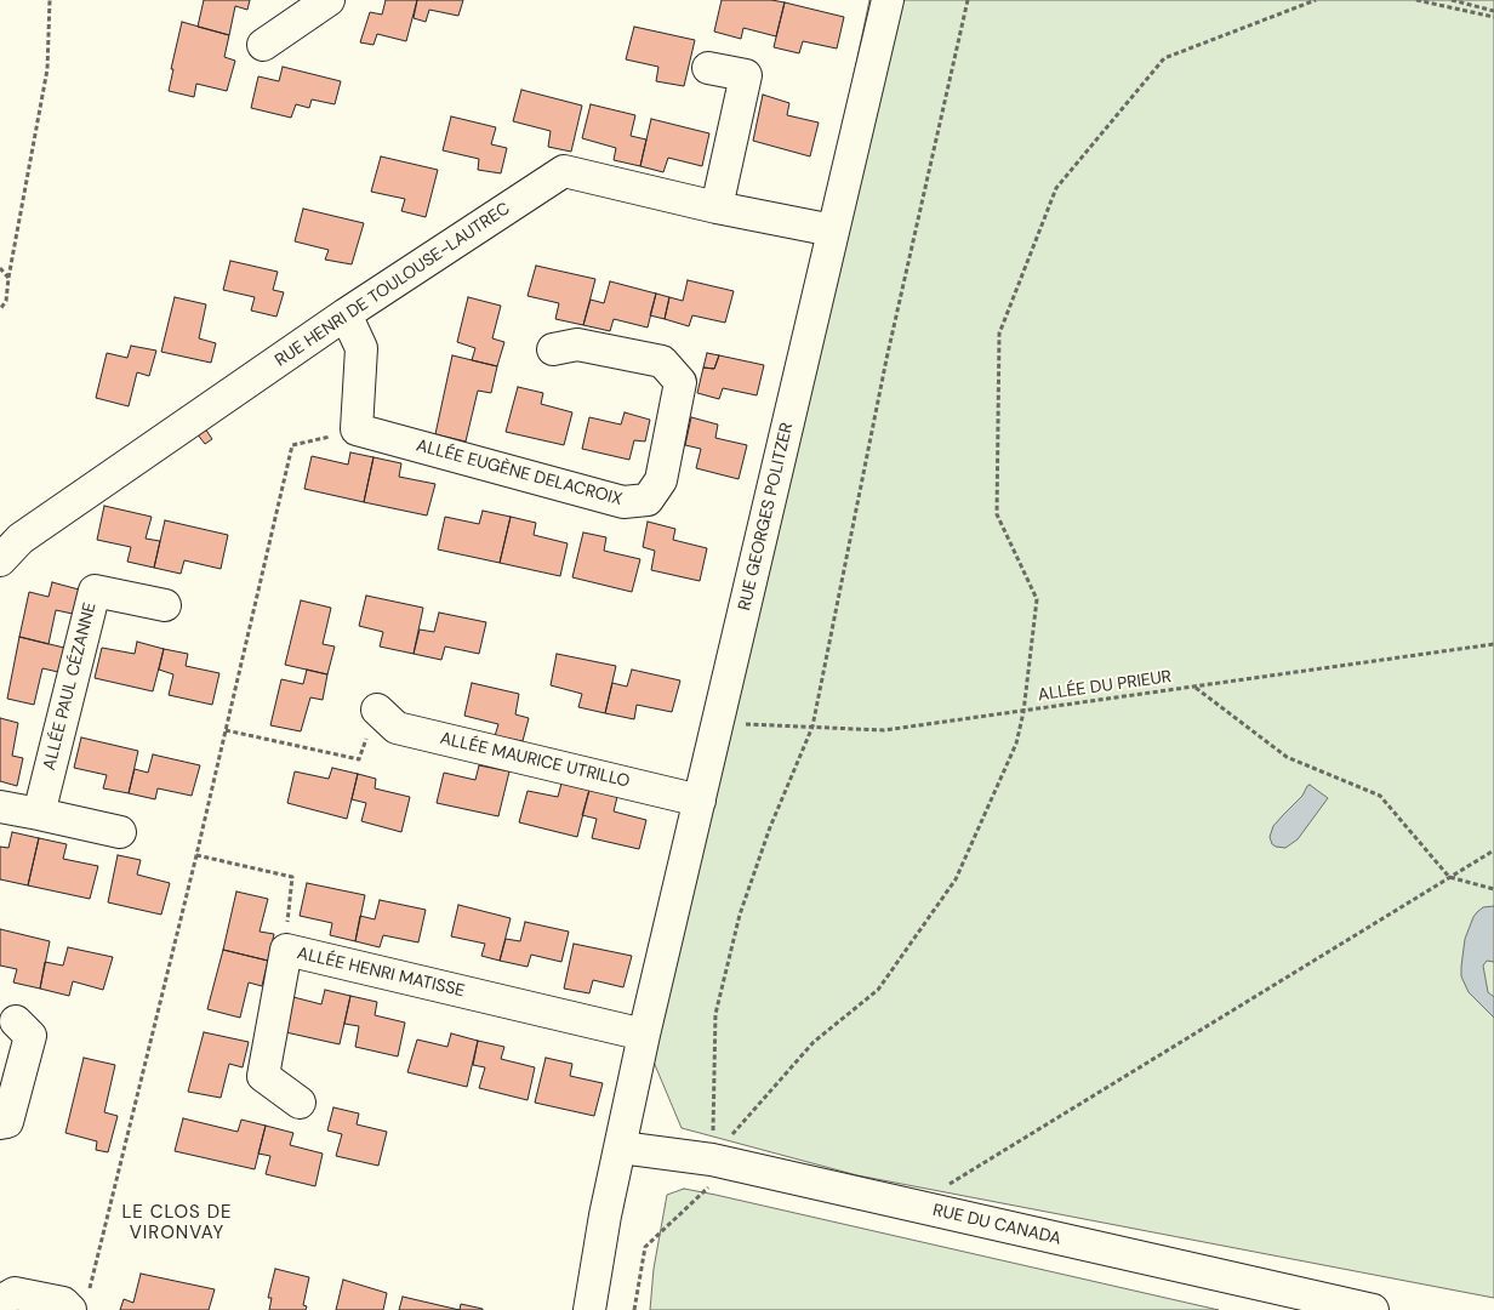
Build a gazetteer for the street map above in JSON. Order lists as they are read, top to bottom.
{
  "streets": {
    "street": [
      "RUE HENRI DE TOULOUSE-LAUTREC",
      "ALLÉE EUGÈNE DELACROIX",
      "RUE GEORGES POLITZER",
      "ALLÉE PAUL CÉZANNE",
      "ALLÉE MAURICE UTRILLO",
      "ALLÉE HENRI MATISSE",
      "RUE DU CANADA"
    ],
    "path": ["ALLÉE DU PRIEUR"]
  },
  "crossings": [
    ["RUE HENRI DE TOULOUSE-LAUTREC", "RUE GEORGES POLITZER"],
    ["RUE GEORGES POLITZER", "ALLÉE DU PRIEUR"],
    ["RUE GEORGES POLITZER", "ALLÉE MAURICE UTRILLO"],
    ["RUE GEORGES POLITZER", "ALLÉE HENRI MATISSE"],
    ["RUE GEORGES POLITZER", "RUE DU CANADA"]
  ],
  "districts": ["LE CLOS DE VIRONVAY"]
}
